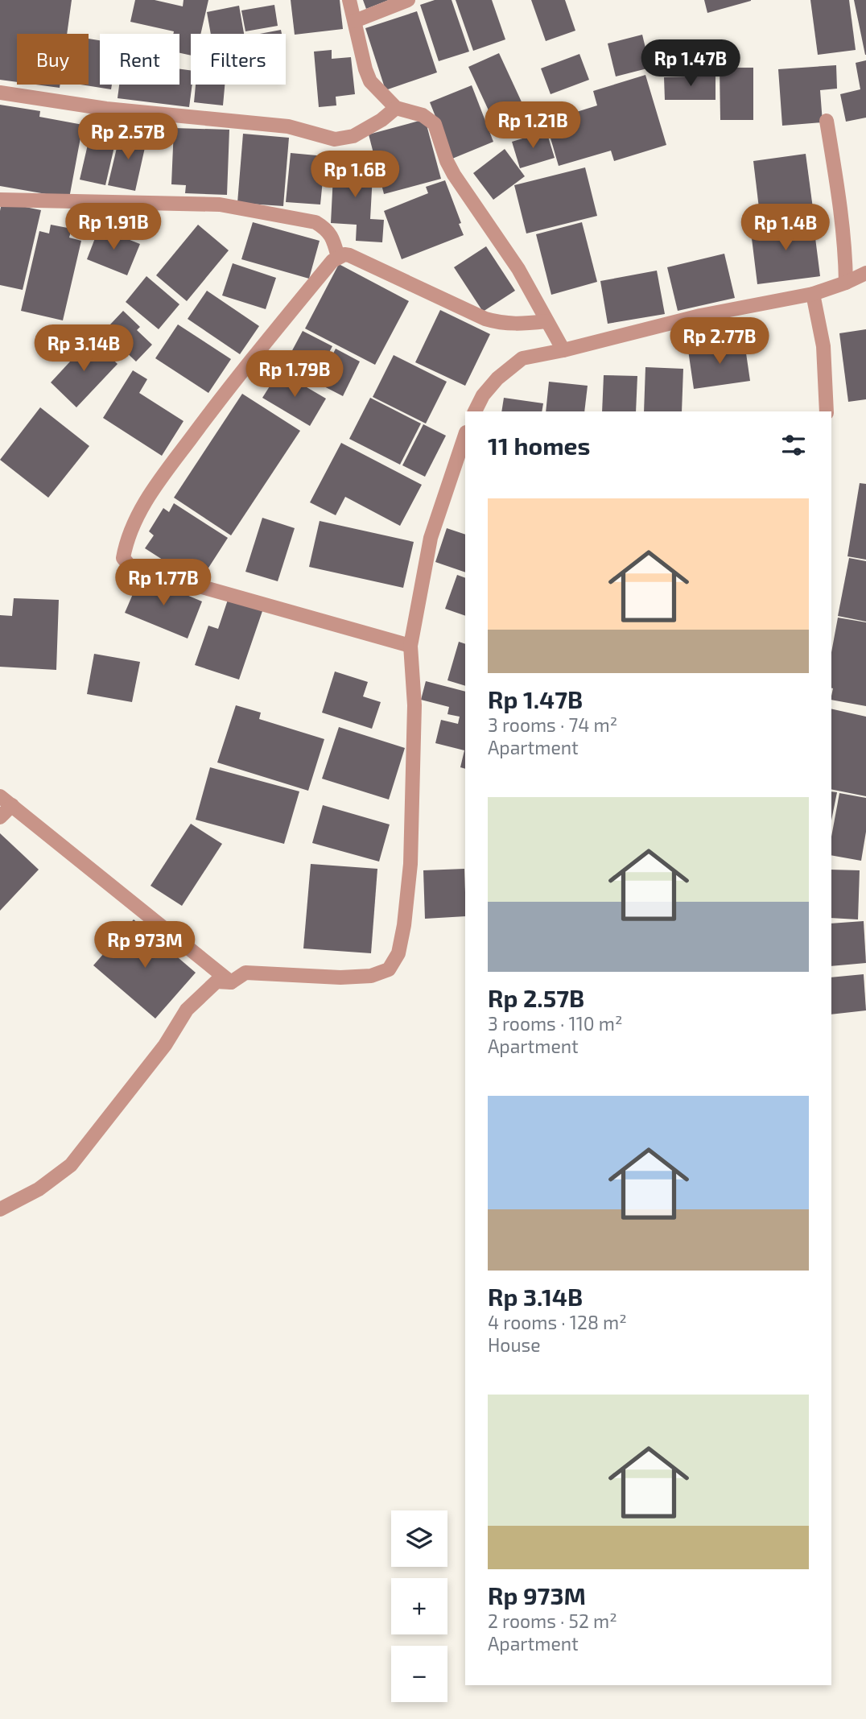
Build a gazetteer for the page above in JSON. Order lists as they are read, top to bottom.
{
  "page": {
    "chip": ["Buy", "Rent", "Filters"],
    "price": [
      "Rp 1.47B",
      "Rp 1.21B",
      "Rp 2.57B",
      "Rp 1.6B",
      "Rp 1.91B",
      "Rp 1.4B",
      "Rp 2.77B",
      "Rp 3.14B",
      "Rp 1.79B",
      "Rp 1.77B",
      "Rp 973M"
    ],
    "heading": "11 homes",
    "list": [
      {
        "name": "Rp 1.47B",
        "note": "3 rooms · 74 m² · Apartment"
      },
      {
        "name": "Rp 2.57B",
        "note": "3 rooms · 110 m² · Apartment"
      },
      {
        "name": "Rp 3.14B",
        "note": "4 rooms · 128 m² · House"
      },
      {
        "name": "Rp 973M",
        "note": "2 rooms · 52 m² · Apartment"
      }
    ],
    "map_buttons": ["+", "−"]
  }
}
